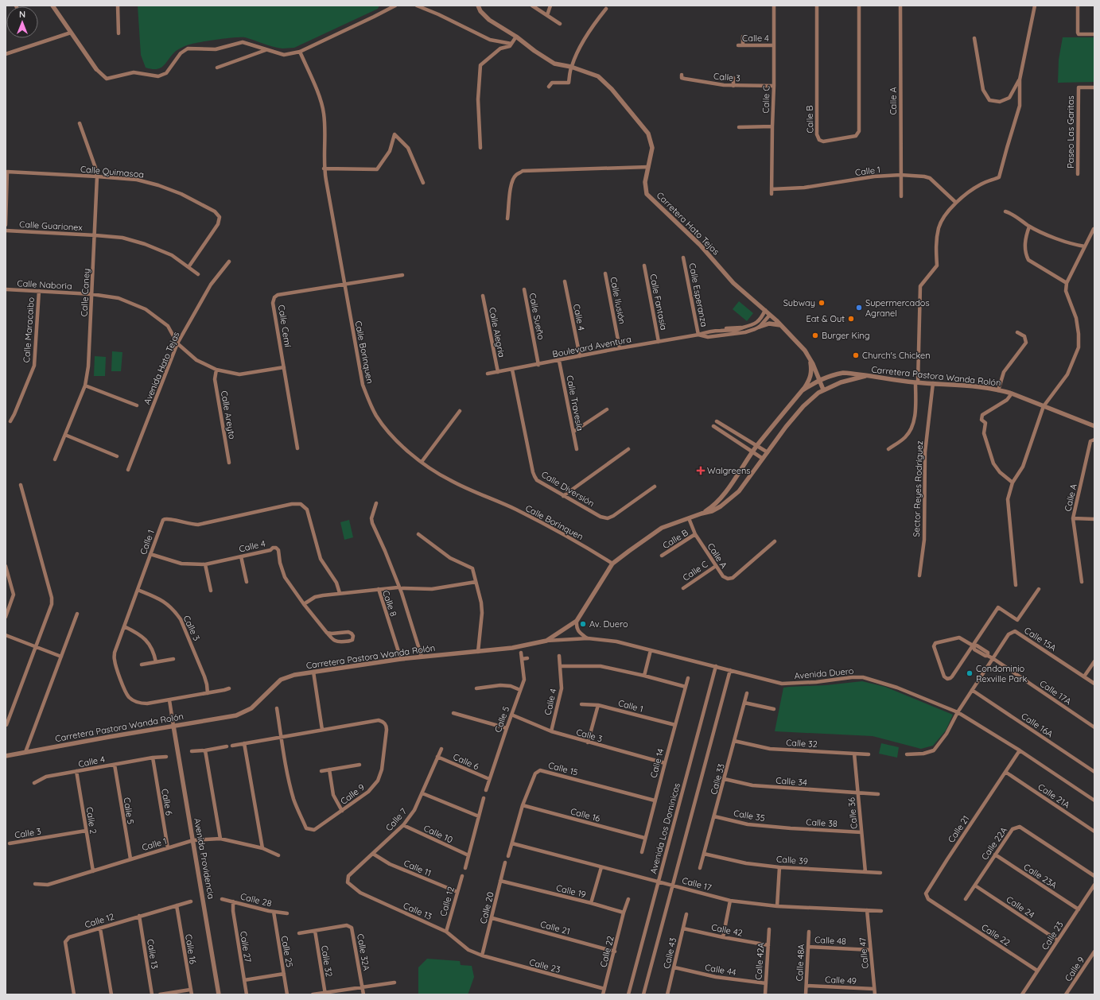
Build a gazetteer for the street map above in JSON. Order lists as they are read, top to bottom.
{
  "streets": {
    "street": [
      "Calle 4",
      "Calle 3",
      "Calle C",
      "Calle A",
      "Calle B",
      "Paseo Las Garitas",
      "Calle 1",
      "Calle Quimasoa",
      "Carretera Hato Tejas",
      "Calle Guarionex",
      "Calle Naboria",
      "Calle Caney",
      "Calle Esperanza",
      "Calle Ilusión",
      "Calle Fantasía",
      "Calle Sueño",
      "Calle Cemí",
      "Calle Maracaibo",
      "Calle Alegría",
      "Boulevard Aventura",
      "Calle Borinquen",
      "Avenida Hato Tejas",
      "Carretera Pastora Wanda Rolón",
      "Calle Travesía",
      "Calle Areyto",
      "Calle Diversión",
      "Sector Reyes Rodríguez",
      "Calle 8",
      "Calle 15A",
      "Avenida Duero",
      "Calle 17A",
      "Calle 5",
      "Calle 16A",
      "Calle 32",
      "Calle 6",
      "Calle 14",
      "Calle 15",
      "Calle 33",
      "Calle 34",
      "Calle 9",
      "Calle 21A",
      "Calle 36",
      "Calle 16",
      "Calle 35",
      "Calle 7",
      "Calle 2",
      "Calle 38",
      "Avenida Los Dominicos",
      "Calle 21",
      "Calle 10",
      "Calle 22A",
      "Avenida Providencia",
      "Calle 39",
      "Calle 11",
      "Calle 23A",
      "Calle 17",
      "Calle 19",
      "Calle 28",
      "Calle 12",
      "Calle 24",
      "Calle 20",
      "Calle 13",
      "Calle 42",
      "Calle 22",
      "Calle 23",
      "Calle 48",
      "Calle 27",
      "Calle 25",
      "Calle 32A",
      "Calle 43",
      "Calle 47",
      "Calle 42A",
      "Calle 48A",
      "Calle 44",
      "Calle 49"
    ]
  },
  "crossings": [
    ["Calle 4", "Calle 3"],
    ["Calle 4", "Calle C"],
    ["Calle 4", "Calle 1"],
    ["Calle 4", "Boulevard Aventura"],
    ["Calle 4", "Calle 5"],
    ["Calle 4", "Calle 6"],
    ["Calle 4", "Calle 2"],
    ["Calle 3", "Calle C"],
    ["Calle 3", "Calle 1"],
    ["Calle 3", "Calle 5"],
    ["Calle 3", "Calle 14"],
    ["Calle 3", "Calle 2"],
    ["Calle C", "Calle A"],
    ["Calle C", "Calle 1"],
    ["Calle A", "Calle B"],
    ["Calle A", "Calle 1"],
    ["Calle A", "Carretera Pastora Wanda Rolón"],
    ["Calle 1", "Calle 8"],
    ["Calle 1", "Calle 5"],
    ["Calle 1", "Calle 6"],
    ["Calle 1", "Calle 14"],
    ["Calle 1", "Calle 2"],
    ["Calle 1", "Avenida Providencia"],
    ["Calle Quimasoa", "Calle Guarionex"],
    ["Calle Quimasoa", "Calle Caney"],
    ["Carretera Hato Tejas", "Boulevard Aventura"],
    ["Carretera Hato Tejas", "Carretera Pastora Wanda Rolón"],
    ["Calle Guarionex", "Calle Caney"],
    ["Calle Naboria", "Calle Caney"],
    ["Calle Naboria", "Calle Cemí"],
    ["Calle Naboria", "Calle Maracaibo"],
    ["Calle Naboria", "Avenida Hato Tejas"],
    ["Calle Naboria", "Calle Areyto"],
    ["Calle Esperanza", "Boulevard Aventura"],
    ["Calle Ilusión", "Boulevard Aventura"],
    ["Calle Fantasía", "Boulevard Aventura"],
    ["Calle Sueño", "Boulevard Aventura"],
    ["Calle Cemí", "Calle Borinquen"],
    ["Calle Alegría", "Boulevard Aventura"],
    ["Boulevard Aventura", "Calle Travesía"],
    ["Boulevard Aventura", "Calle Diversión"],
    ["Calle Borinquen", "Carretera Pastora Wanda Rolón"],
    ["Carretera Pastora Wanda Rolón", "Sector Reyes Rodríguez"],
    ["Carretera Pastora Wanda Rolón", "Calle 8"],
    ["Carretera Pastora Wanda Rolón", "Avenida Duero"],
    ["Carretera Pastora Wanda Rolón", "Avenida Providencia"],
    ["Calle 15A", "Avenida Duero"],
    ["Calle 15A", "Calle 17A"],
    ["Calle 15A", "Calle 16A"],
    ["Avenida Duero", "Avenida Los Dominicos"],
    ["Avenida Duero", "Calle 21"],
    ["Calle 5", "Calle 6"],
    ["Calle 32", "Calle 33"],
    ["Calle 32", "Calle 36"],
    ["Calle 32", "Calle 32A"],
    ["Calle 6", "Calle 7"],
    ["Calle 14", "Calle 15"],
    ["Calle 14", "Calle 16"],
    ["Calle 15", "Calle 16"],
    ["Calle 15", "Calle 17"],
    ["Calle 33", "Calle 34"],
    ["Calle 33", "Calle 35"],
    ["Calle 33", "Calle 39"],
    ["Calle 34", "Calle 36"],
    ["Calle 21A", "Calle 21"],
    ["Calle 36", "Calle 38"],
    ["Calle 36", "Calle 39"],
    ["Calle 16", "Calle 12"],
    ["Calle 35", "Calle 38"],
    ["Calle 7", "Calle 10"],
    ["Calle 7", "Calle 11"],
    ["Calle 7", "Calle 13"],
    ["Avenida Los Dominicos", "Calle 17"],
    ["Calle 21", "Calle 20"],
    ["Calle 21", "Calle 22"],
    ["Calle 22A", "Calle 23A"],
    ["Calle 22A", "Calle 24"],
    ["Calle 11", "Calle 12"],
    ["Calle 23A", "Calle 23"],
    ["Calle 17", "Calle 47"],
    ["Calle 19", "Calle 20"],
    ["Calle 19", "Calle 22"],
    ["Calle 28", "Calle 27"],
    ["Calle 28", "Calle 25"],
    ["Calle 12", "Calle 13"],
    ["Calle 24", "Calle 23"],
    ["Calle 20", "Calle 13"],
    ["Calle 20", "Calle 23"],
    ["Calle 13", "Calle 23"],
    ["Calle 42", "Calle 43"],
    ["Calle 42", "Calle 42A"],
    ["Calle 22", "Calle 23"],
    ["Calle 48", "Calle 47"],
    ["Calle 48", "Calle 48A"],
    ["Calle 43", "Calle 44"],
    ["Calle 47", "Calle 49"],
    ["Calle 42A", "Calle 44"],
    ["Calle 48A", "Calle 49"]
  ],
  "places": {
    "other": [
      "Subway",
      "Supermercados Agranel",
      "Eat & Out",
      "Burger King",
      "Church's Chicken",
      "Av. Duero",
      "Condominio Rexville Park"
    ],
    "health": ["Walgreens"]
  },
  "north": "top"
}
